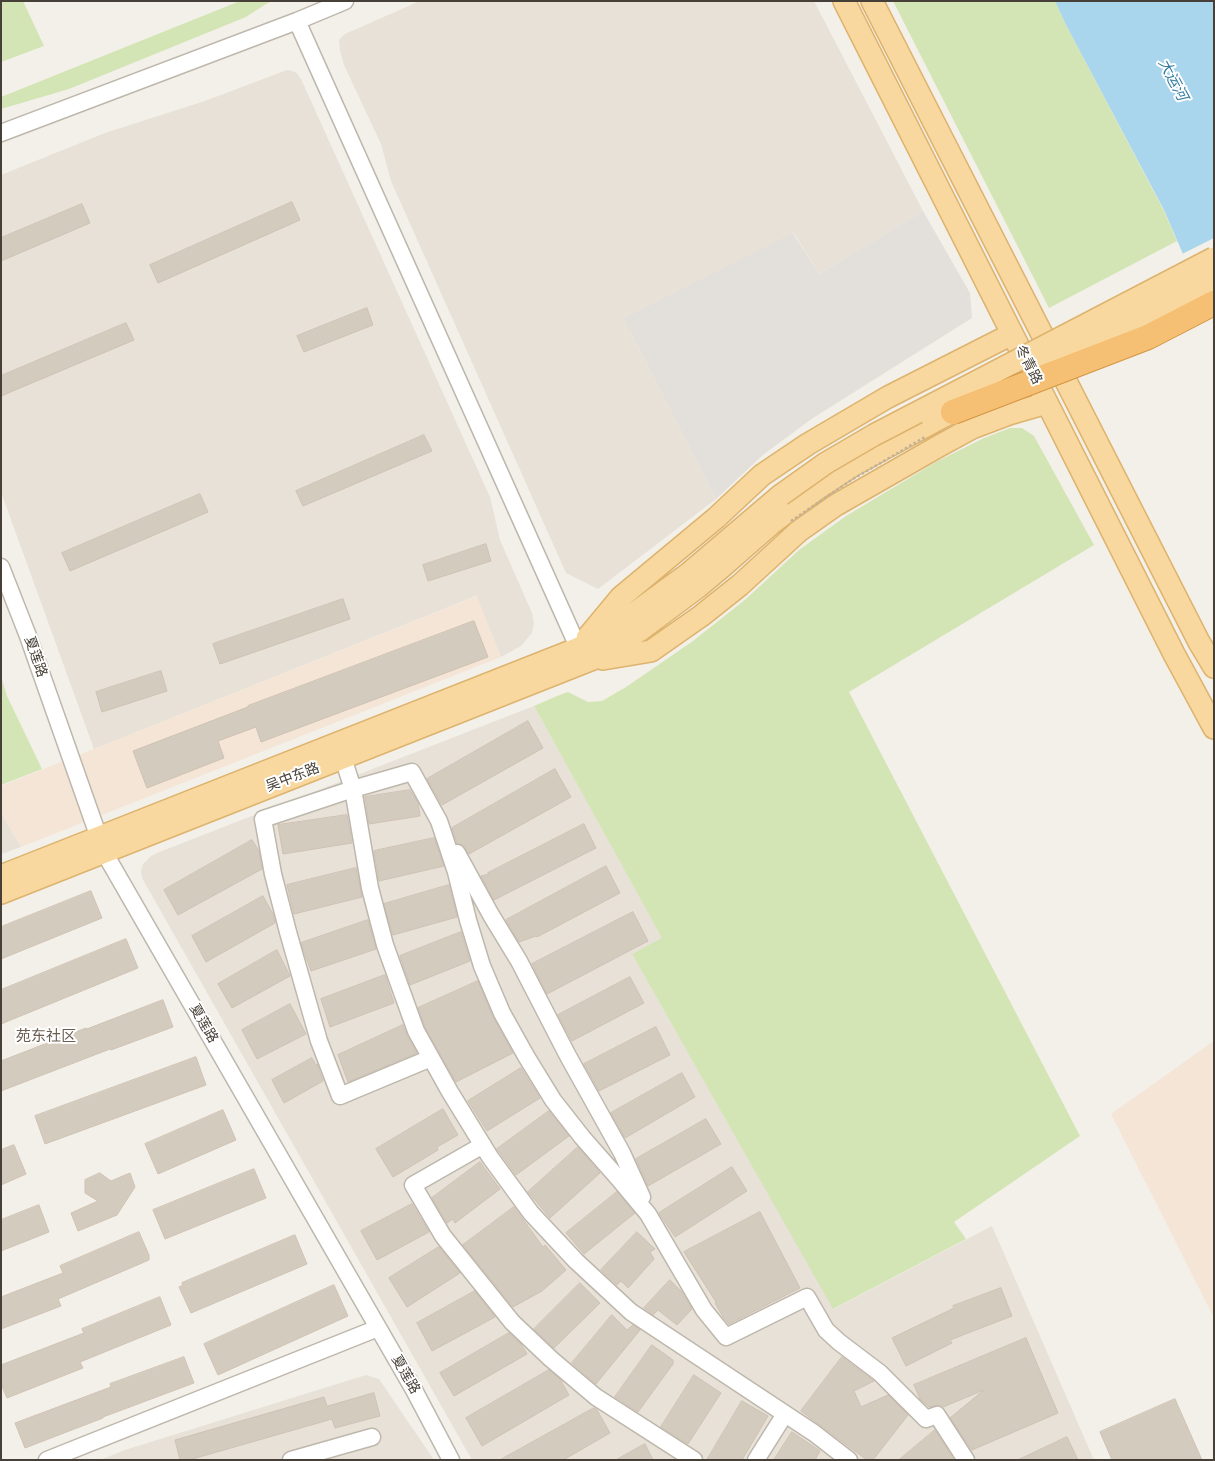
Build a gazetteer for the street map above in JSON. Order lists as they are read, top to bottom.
{
  "streets": {
    "main road": ["冬青路", "吴中东路"],
    "street": ["夏莲路"]
  },
  "crossings": [
    ["夏莲路", "吴中东路"]
  ],
  "districts": ["苑东社区"],
  "water": ["大运河"]
}
